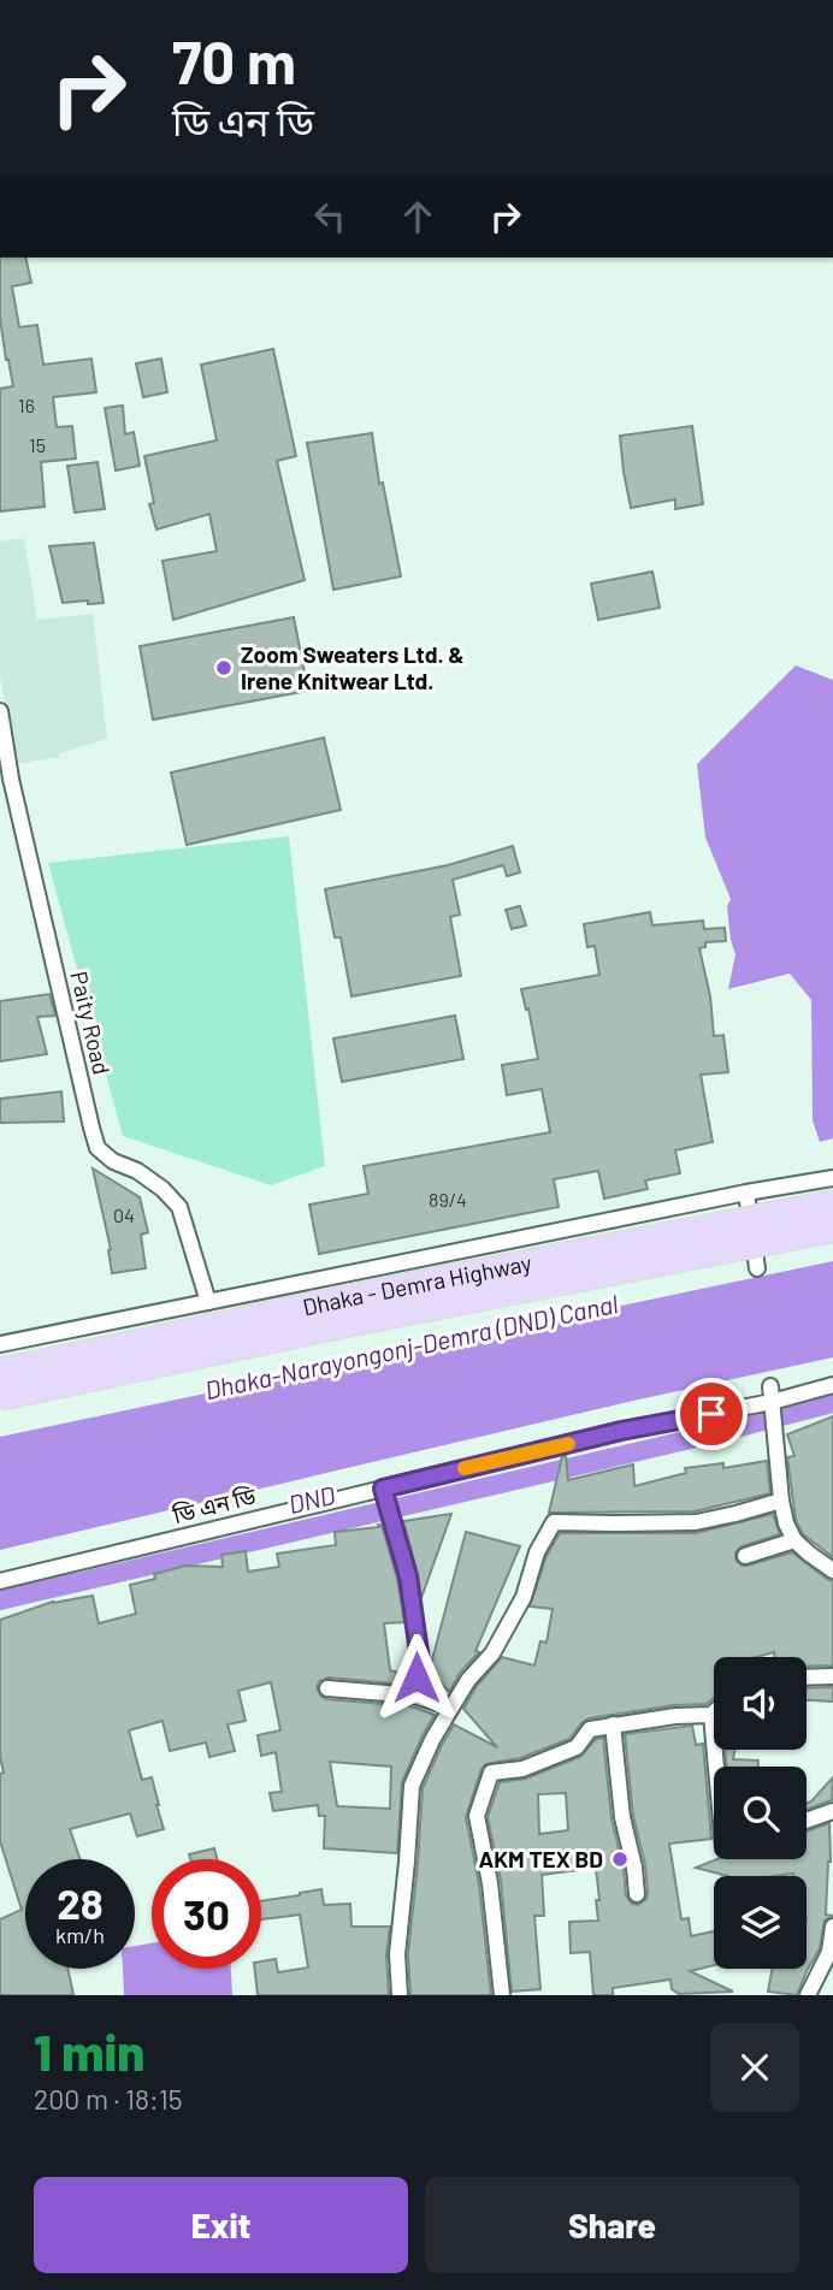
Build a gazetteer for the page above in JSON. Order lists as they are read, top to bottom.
{
  "streets": {
    "main road": ["Dhaka - Demra Highway"],
    "street": ["Paity Road", "ডি এন ডি"]
  },
  "water": ["Dhaka-Narayongonj-Demra (DND) Canal", "DND"],
  "places": ["Zoom Sweaters Ltd. & Irene Knitwear Ltd.", "AKM TEX BD"],
  "house_numbers": [
    "16",
    "15",
    "89/4",
    "04"
  ],
  "page": {
    "turn": ["70 m", "ডি এন ডি"],
    "speed": "28 km/h",
    "limit": "30",
    "heading": ["1 min", "200 m · 18:15"],
    "buttons": ["Exit", "Share"]
  }
}
